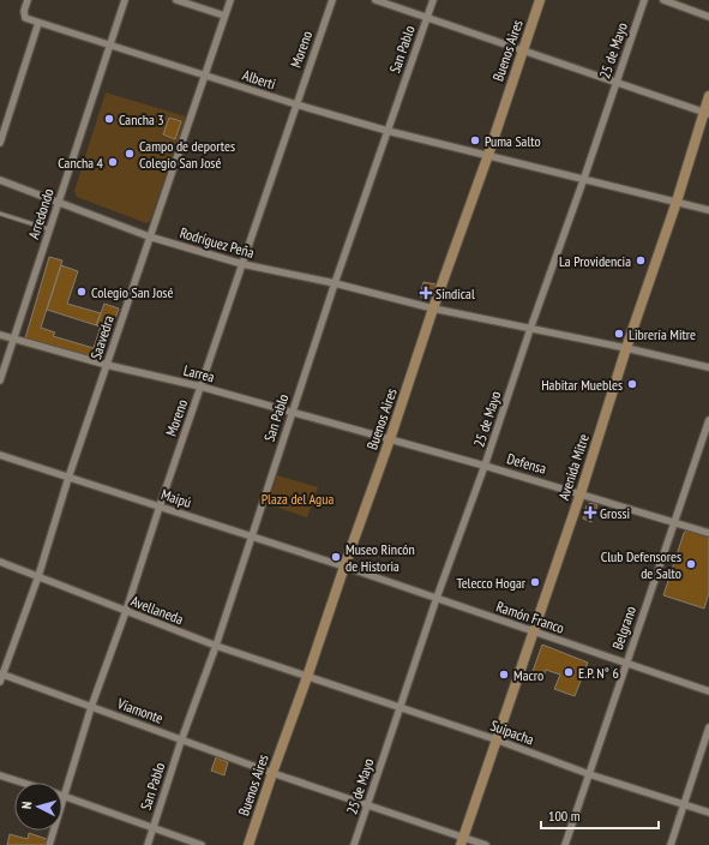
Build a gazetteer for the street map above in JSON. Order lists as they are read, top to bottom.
{
  "streets": {
    "street": [
      "Moreno",
      "San Pablo",
      "Buenos Aires",
      "25 de Mayo",
      "Alberti",
      "Arredondo",
      "Rodríguez Peña",
      "Saavedra",
      "Larrea",
      "Defensa",
      "Avenida Mitre",
      "Maipú",
      "Avellaneda",
      "Ramón Franco",
      "Belgrano",
      "Viamonte",
      "Suipacha"
    ]
  },
  "crossings": [
    ["Moreno", "Alberti"],
    ["Moreno", "Rodríguez Peña"],
    ["Moreno", "Larrea"],
    ["Moreno", "Maipú"],
    ["Moreno", "Avellaneda"],
    ["Moreno", "Viamonte"],
    ["San Pablo", "Alberti"],
    ["San Pablo", "Rodríguez Peña"],
    ["San Pablo", "Larrea"],
    ["San Pablo", "Maipú"],
    ["San Pablo", "Avellaneda"],
    ["San Pablo", "Viamonte"],
    ["Buenos Aires", "Alberti"],
    ["Buenos Aires", "Rodríguez Peña"],
    ["Buenos Aires", "Larrea"],
    ["Buenos Aires", "Defensa"],
    ["Buenos Aires", "Maipú"],
    ["Buenos Aires", "Avellaneda"],
    ["Buenos Aires", "Ramón Franco"],
    ["Buenos Aires", "Viamonte"],
    ["Buenos Aires", "Suipacha"],
    ["25 de Mayo", "Alberti"],
    ["25 de Mayo", "Rodríguez Peña"],
    ["25 de Mayo", "Defensa"],
    ["25 de Mayo", "Ramón Franco"],
    ["25 de Mayo", "Viamonte"],
    ["25 de Mayo", "Suipacha"],
    ["Alberti", "Arredondo"],
    ["Alberti", "Saavedra"],
    ["Alberti", "Avenida Mitre"],
    ["Arredondo", "Rodríguez Peña"],
    ["Arredondo", "Larrea"],
    ["Rodríguez Peña", "Saavedra"],
    ["Rodríguez Peña", "Avenida Mitre"],
    ["Saavedra", "Larrea"],
    ["Saavedra", "Maipú"],
    ["Saavedra", "Avellaneda"],
    ["Saavedra", "Viamonte"],
    ["Larrea", "Defensa"],
    ["Defensa", "Avenida Mitre"],
    ["Defensa", "Belgrano"],
    ["Avenida Mitre", "Ramón Franco"],
    ["Avenida Mitre", "Viamonte"],
    ["Avenida Mitre", "Suipacha"],
    ["Maipú", "Ramón Franco"],
    ["Avellaneda", "Suipacha"],
    ["Ramón Franco", "Belgrano"],
    ["Belgrano", "Suipacha"]
  ],
  "parks": ["Plaza del Agua"],
  "places": {
    "other": [
      "Cancha 3",
      "Puma Salto",
      "Campo de deportes Colegio San José",
      "Cancha 4",
      "La Providencia",
      "Colegio San José",
      "Librería Mitre",
      "Habitar Muebles",
      "Museo Rincón de Historia",
      "Club Defensores de Salto",
      "Telecco Hogar",
      "E.P. N° 6",
      "Macro"
    ],
    "health": ["Sindical", "Grossi"]
  },
  "scale_bar": "100 m",
  "north": "left"
}
